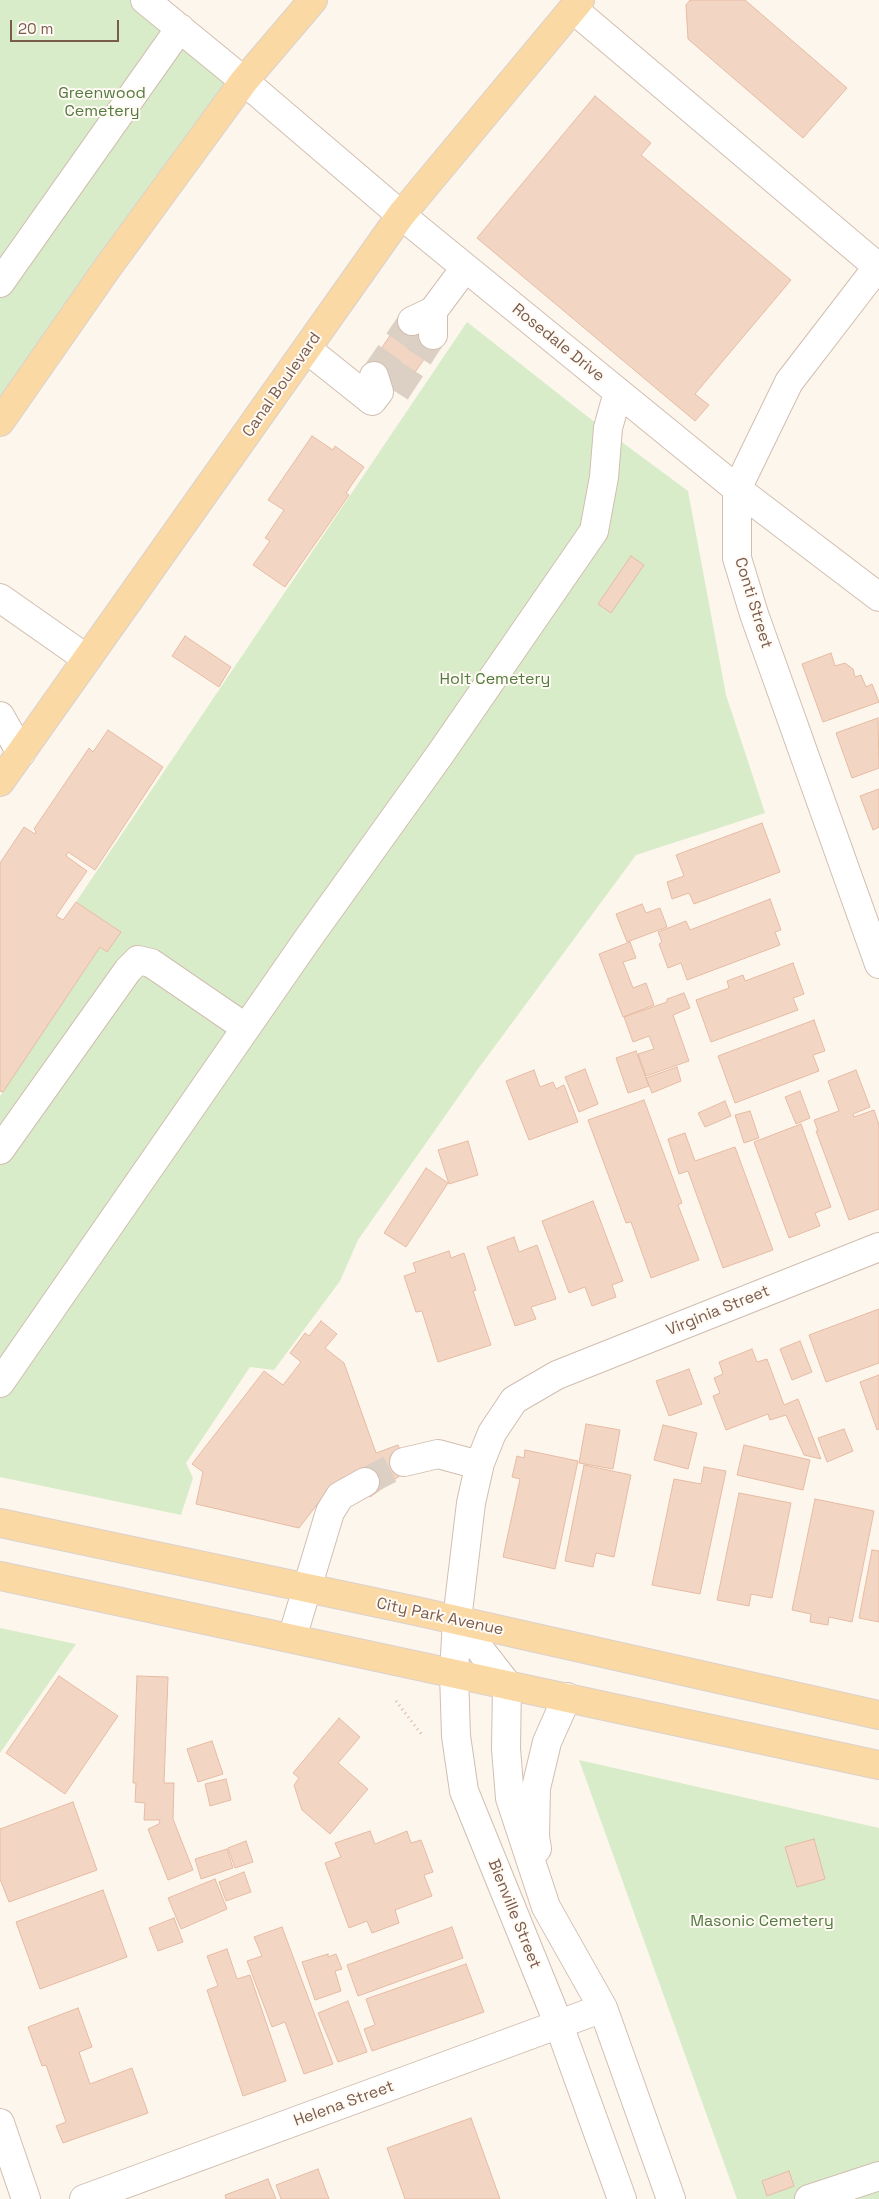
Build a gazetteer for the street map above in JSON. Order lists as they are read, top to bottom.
{
  "streets": {
    "main road": ["Canal Boulevard", "City Park Avenue"],
    "street": [
      "Rosedale Drive",
      "Conti Street",
      "Virginia Street",
      "Bienville Street",
      "Helena Street"
    ]
  },
  "crossings": [
    ["Rosedale Drive", "Canal Boulevard"],
    ["Rosedale Drive", "Conti Street"],
    ["Virginia Street", "Bienville Street"],
    ["City Park Avenue", "Bienville Street"],
    ["Bienville Street", "Helena Street"]
  ],
  "parks": ["Greenwood Cemetery", "Holt Cemetery", "Masonic Cemetery"],
  "scale_bar": "20 m"
}
